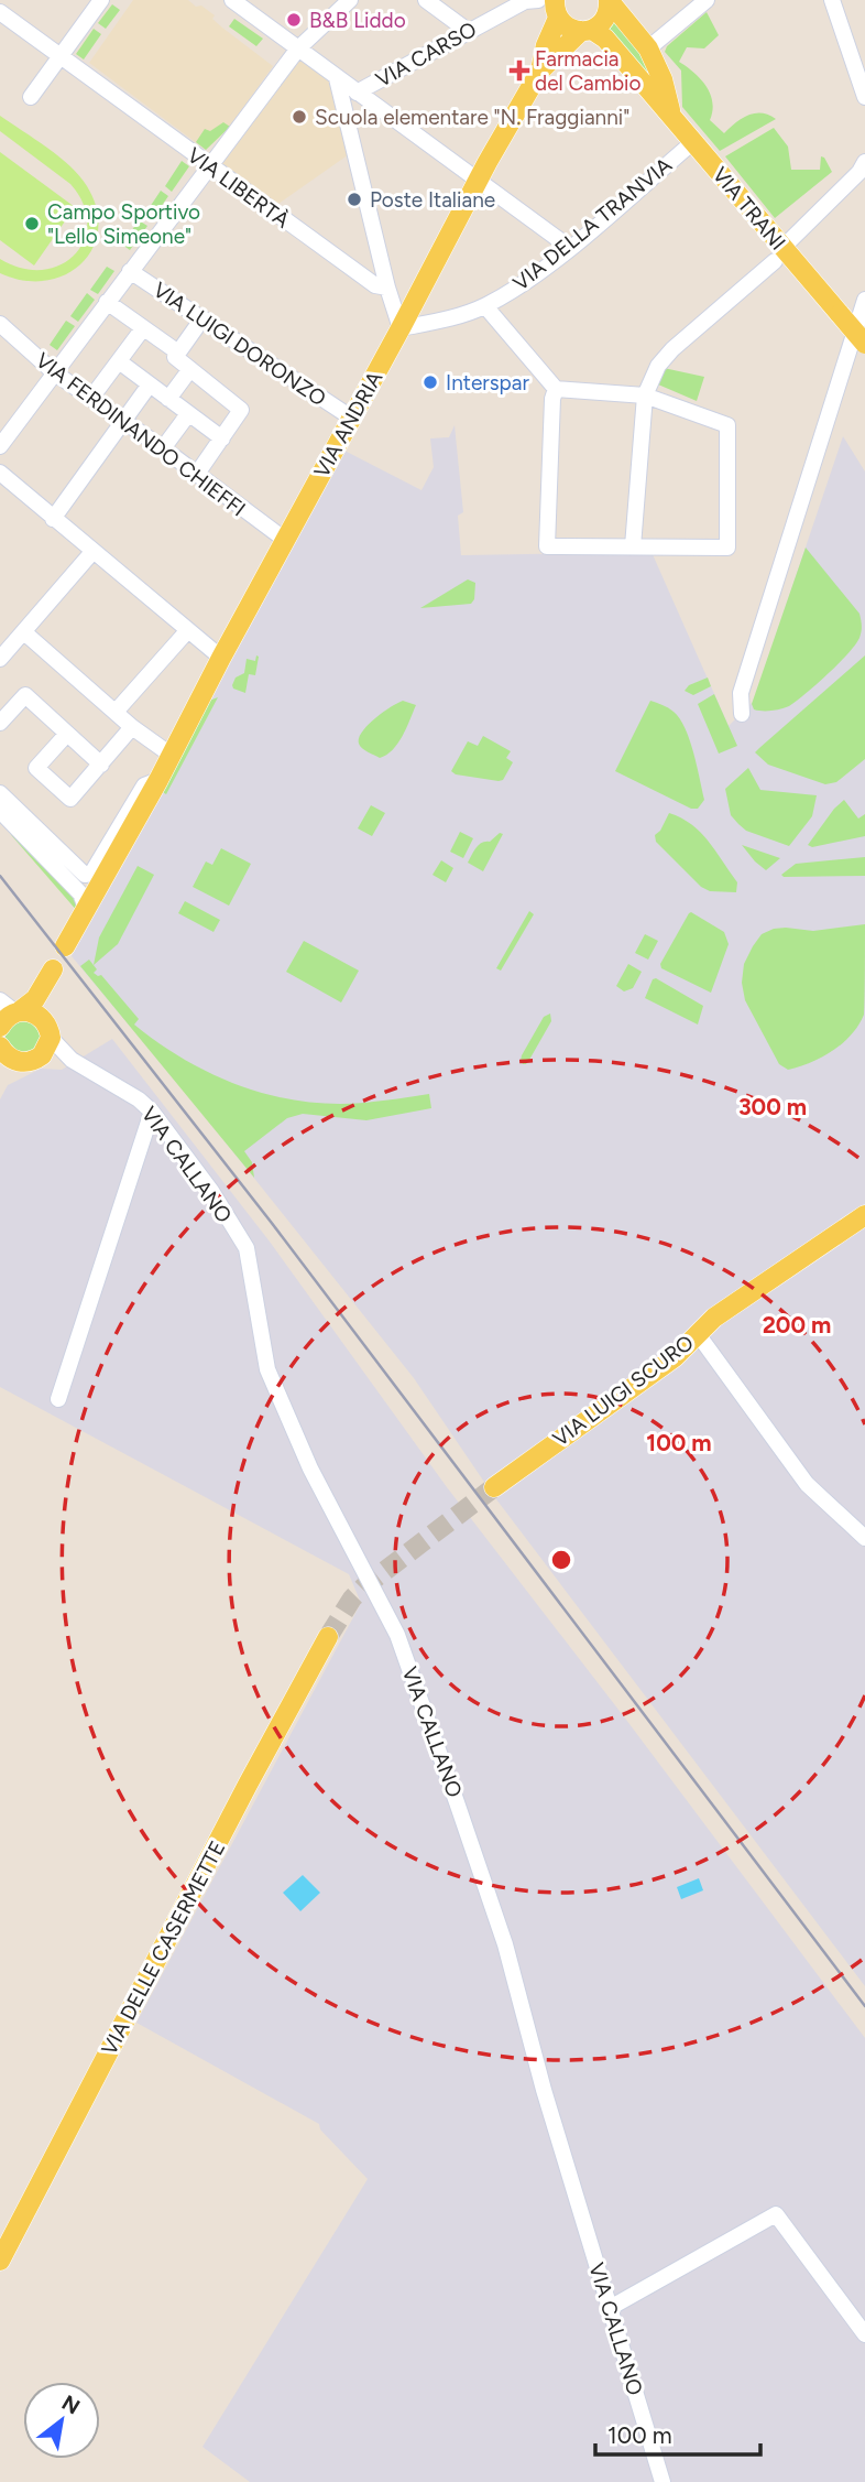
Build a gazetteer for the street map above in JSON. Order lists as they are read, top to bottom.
{
  "streets": {
    "main road": [
      "VIA TRANI",
      "VIA ANDRIA",
      "VIA LUIGI SCURO",
      "VIA DELLE CASERMETTE"
    ],
    "street": [
      "VIA CARSO",
      "VIA LIBERTÀ",
      "VIA DELLA TRANVIA",
      "VIA LUIGI DORONZO",
      "VIA FERDINANDO CHIEFFI",
      "VIA CALLANO"
    ]
  },
  "crossings": [
    ["VIA TRANI", "VIA DELLA TRANVIA"],
    ["VIA TRANI", "VIA ANDRIA"],
    ["VIA DELLA TRANVIA", "VIA ANDRIA"],
    ["VIA LUIGI DORONZO", "VIA ANDRIA"],
    ["VIA ANDRIA", "VIA FERDINANDO CHIEFFI"]
  ],
  "places": {
    "other": [
      "B&B Liddo",
      "Scuola elementare \"N. Fraggianni\"",
      "Poste Italiane",
      "Campo Sportivo \"Lello Simeone\"",
      "Interspar"
    ],
    "health": ["Farmacia del Cambio"]
  },
  "scale_bar": "100 m",
  "north": "top right",
  "rings": ["300 m", "200 m", "100 m"]
}
